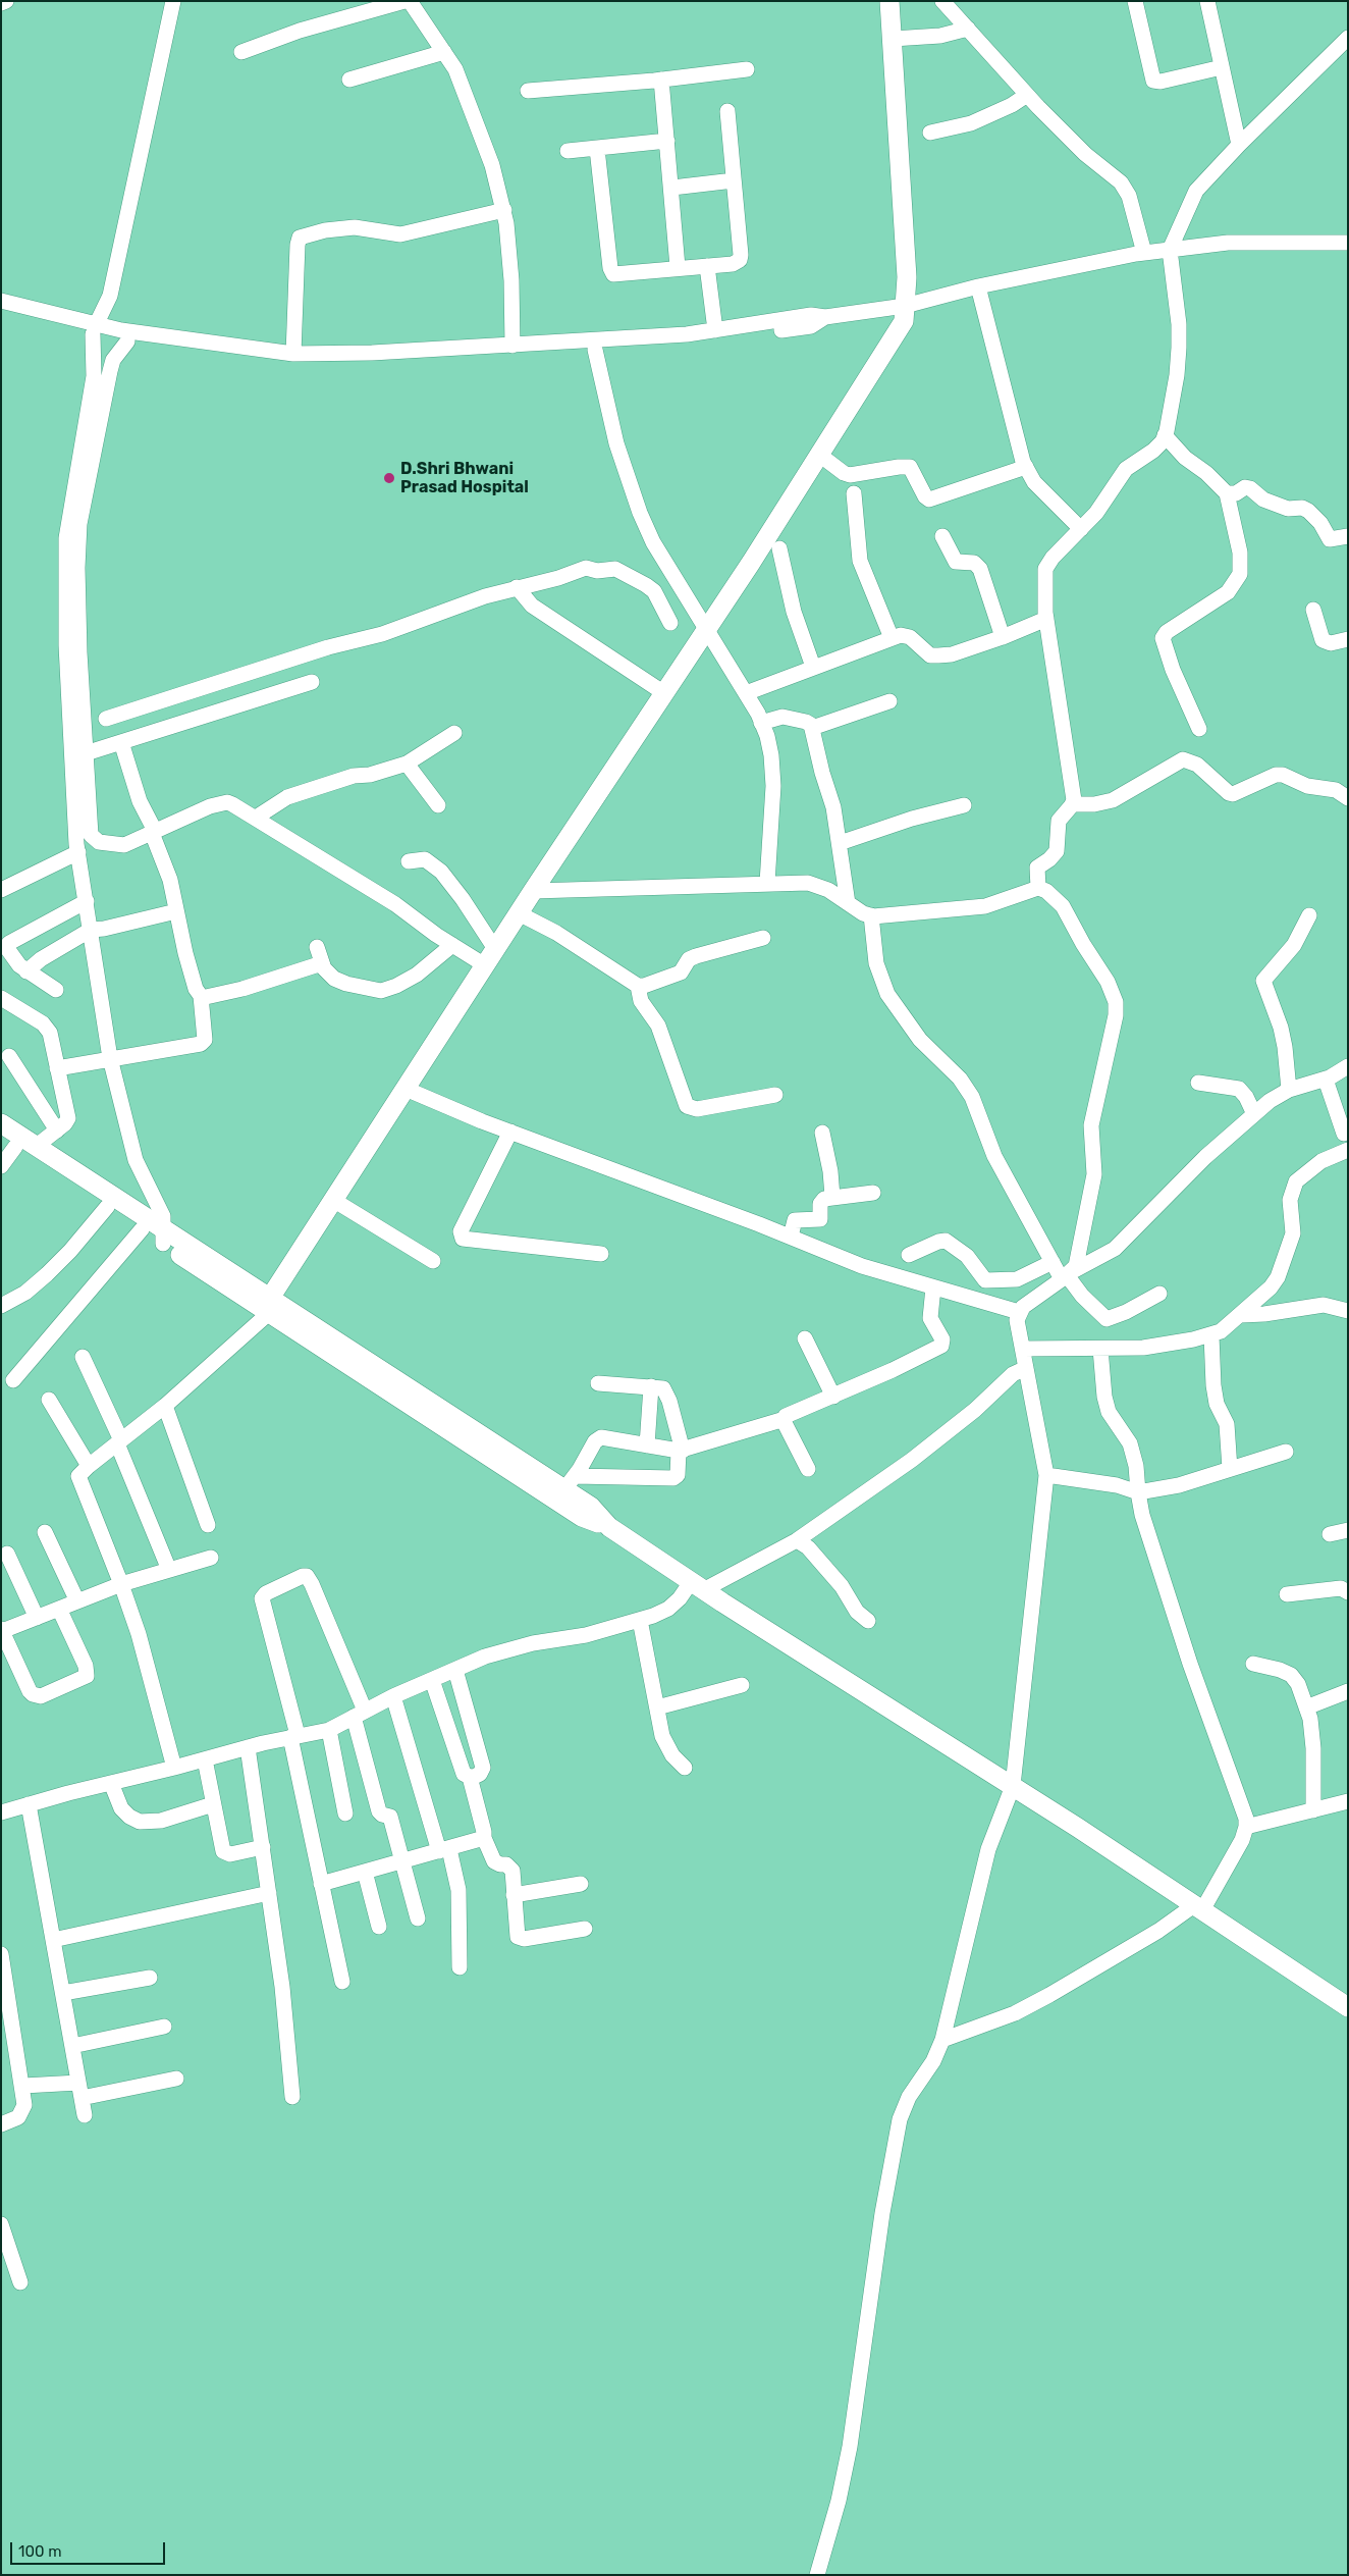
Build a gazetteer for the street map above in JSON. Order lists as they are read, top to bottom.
{
  "places": ["D.Shri Bhwani Prasad Hospital"],
  "scale_bar": "100 m"
}
